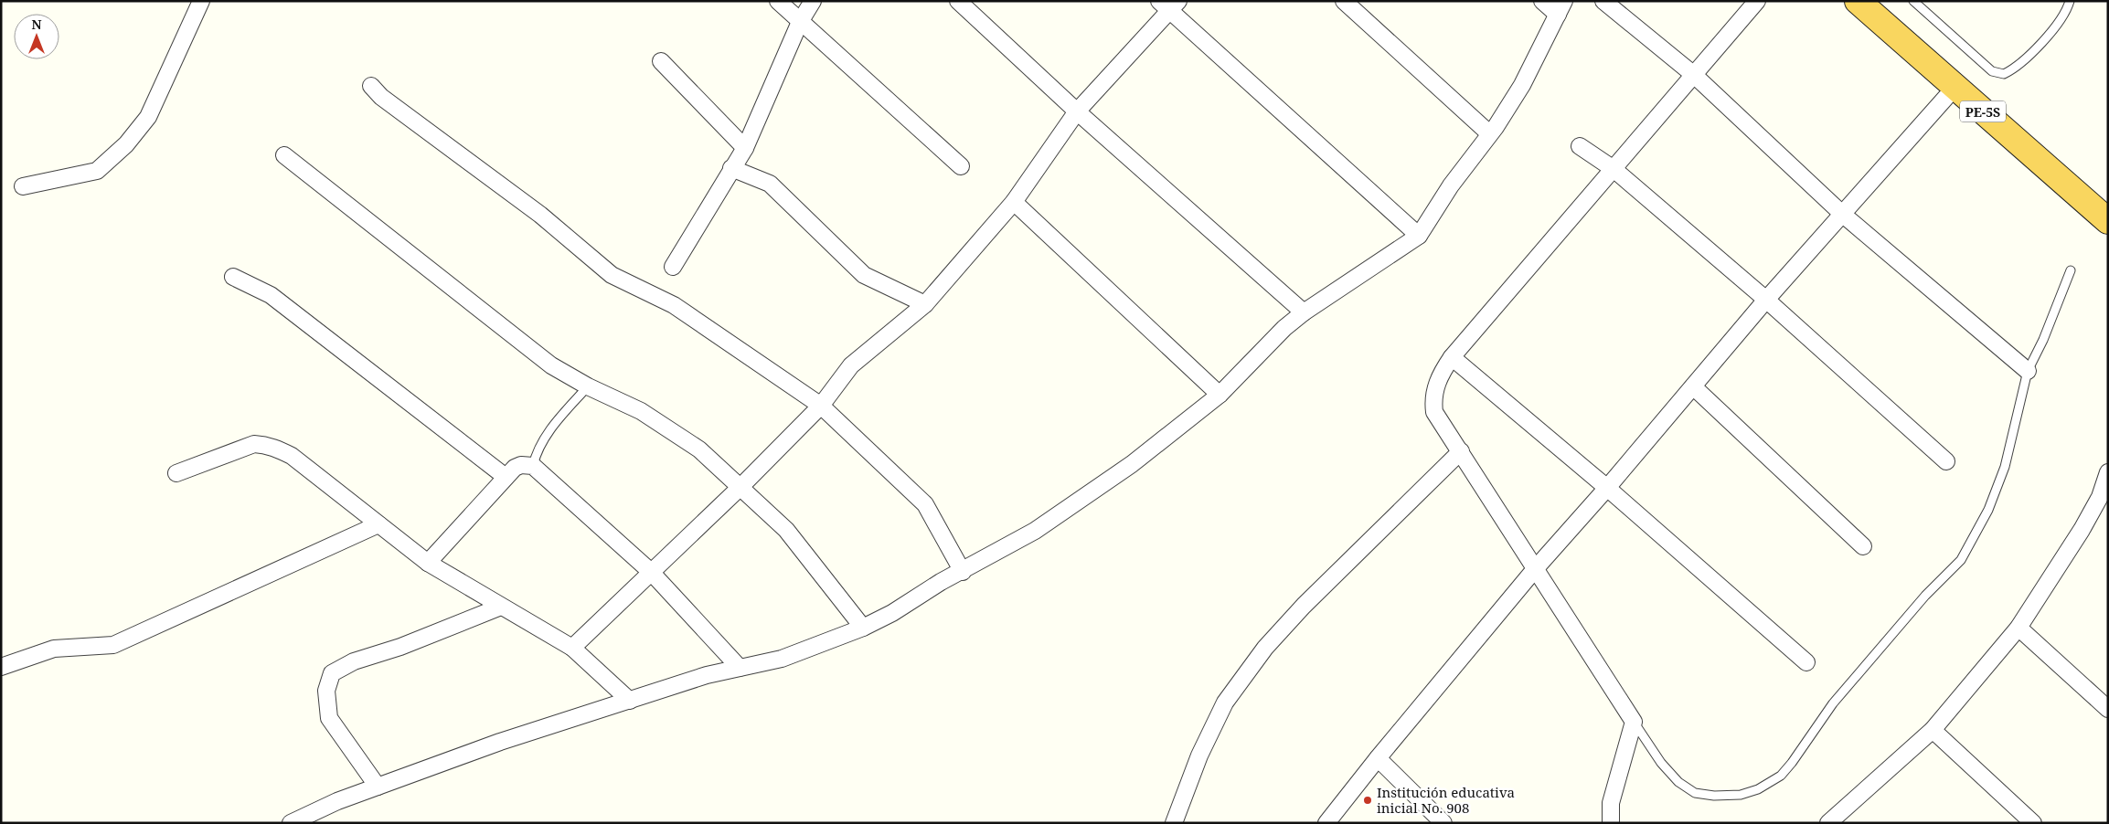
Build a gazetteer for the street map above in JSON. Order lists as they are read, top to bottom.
{
  "streets": {
    "highway": ["PE-5S"]
  },
  "places": ["Institución educativa inicial No. 908"],
  "north": "top"
}
